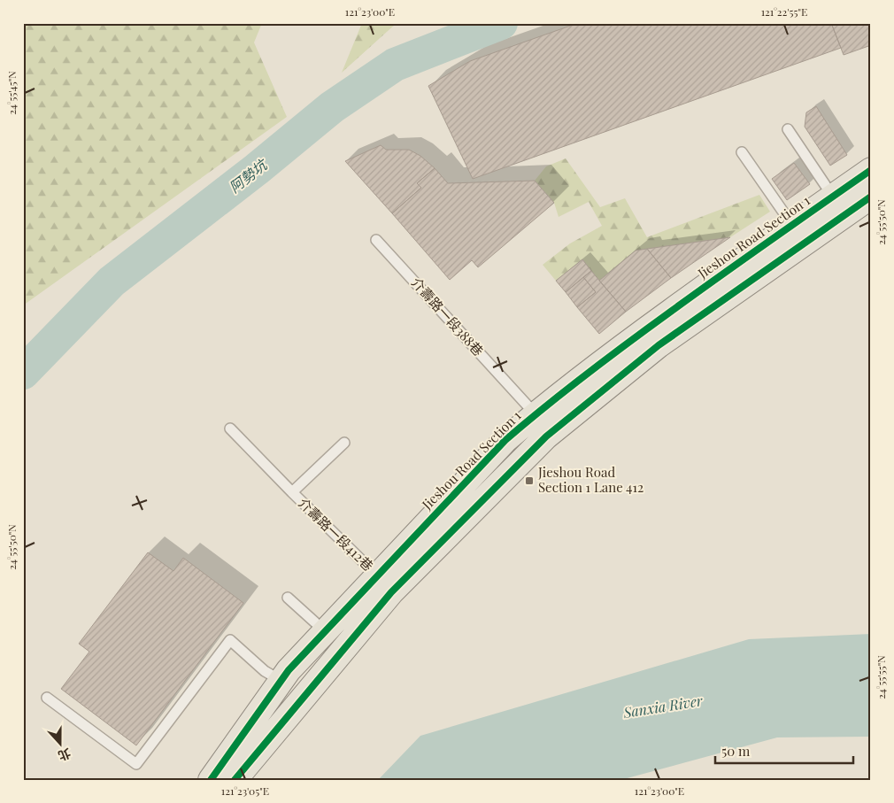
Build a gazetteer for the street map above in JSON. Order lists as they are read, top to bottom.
{
  "streets": {
    "main road": ["Jieshou Road Section 1"],
    "lane": ["介壽路一段388巷", "介壽路一段412巷"]
  },
  "crossings": [
    ["Jieshou Road Section 1", "介壽路一段388巷"],
    ["Jieshou Road Section 1", "介壽路一段412巷"]
  ],
  "water": ["阿勢坑", "Sanxia River"],
  "places": {
    "transit": ["Jieshou Road Section 1 Lane 412"]
  },
  "scale_bar": "50 m",
  "north": "bottom",
  "coordinates": [
    "121°23'00\"E",
    "121°22'55\"E",
    "24°55'45\"N",
    "24°55'50\"N",
    "24°55'55\"N",
    "121°23'05\"E"
  ]
}
